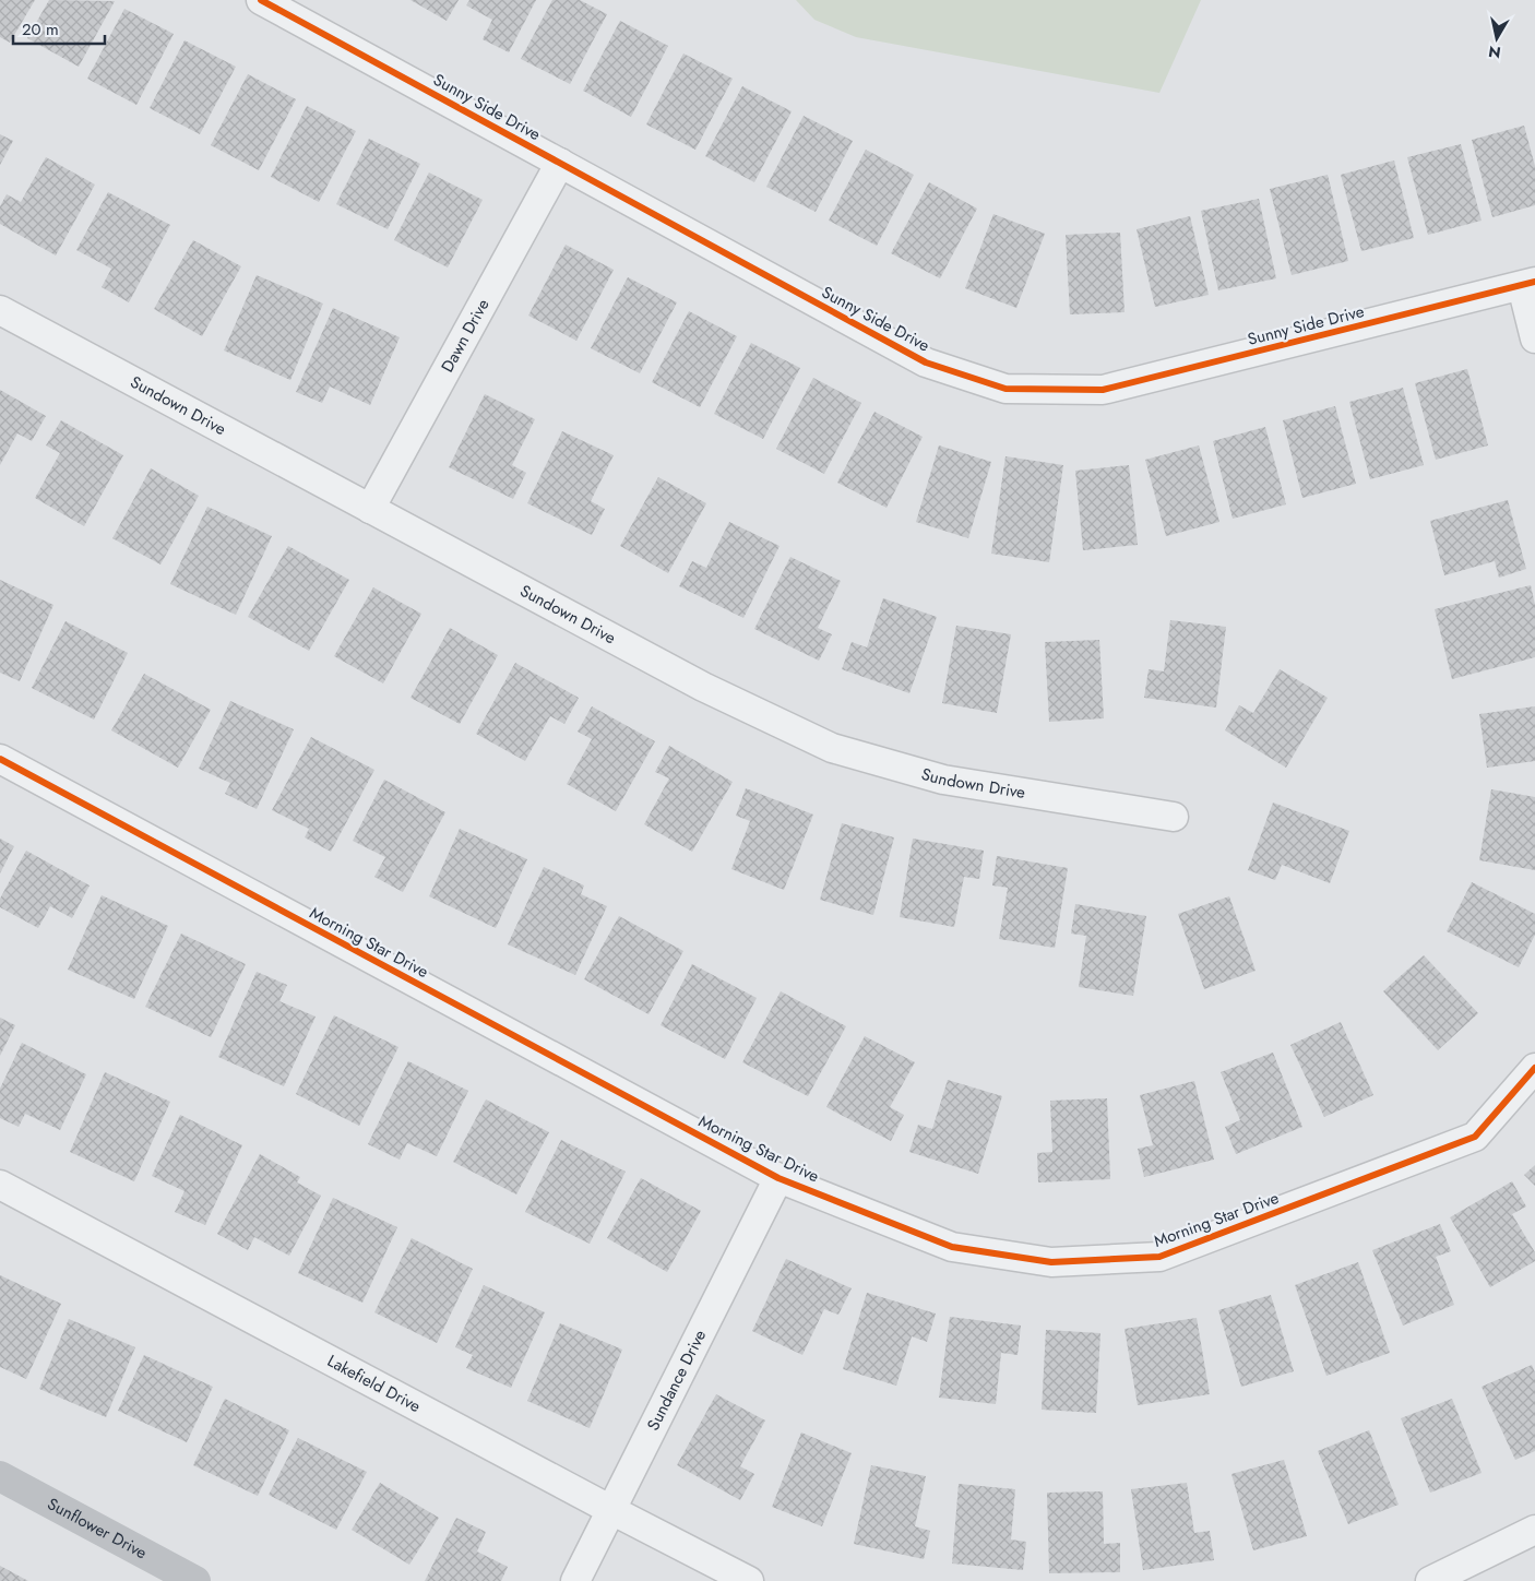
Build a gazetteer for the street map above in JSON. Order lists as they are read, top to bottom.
{
  "streets": {
    "street": [
      "Sunny Side Drive",
      "Dawn Drive",
      "Sundown Drive",
      "Morning Star Drive",
      "Sundance Drive",
      "Lakefield Drive",
      "Sunflower Drive"
    ]
  },
  "crossings": [
    ["Sunny Side Drive", "Dawn Drive"],
    ["Dawn Drive", "Sundown Drive"],
    ["Morning Star Drive", "Sundance Drive"],
    ["Sundance Drive", "Lakefield Drive"]
  ],
  "scale_bar": "20 m",
  "north": "bottom"
}
